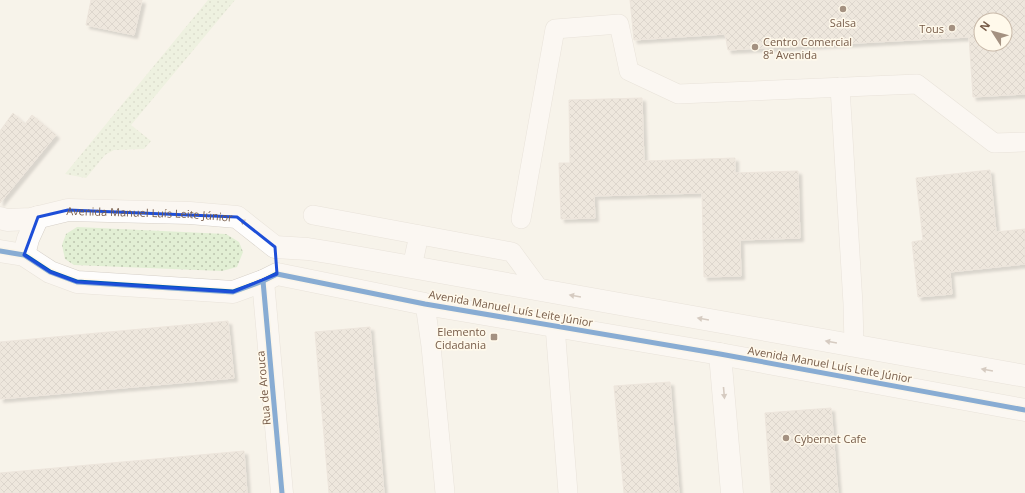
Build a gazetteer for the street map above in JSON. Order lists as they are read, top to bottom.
{
  "streets": {
    "street": ["Avenida Manuel Luís Leite Júnior", "Rua de Arouca"]
  },
  "crossings": [
    ["Avenida Manuel Luís Leite Júnior", "Rua de Arouca"]
  ],
  "places": {
    "other": [
      "Salsa",
      "Tous",
      "Centro Comercial 8ª Avenida",
      "Cybernet Cafe"
    ],
    "transit": ["Elemento Cidadania"]
  },
  "north": "top left"
}
